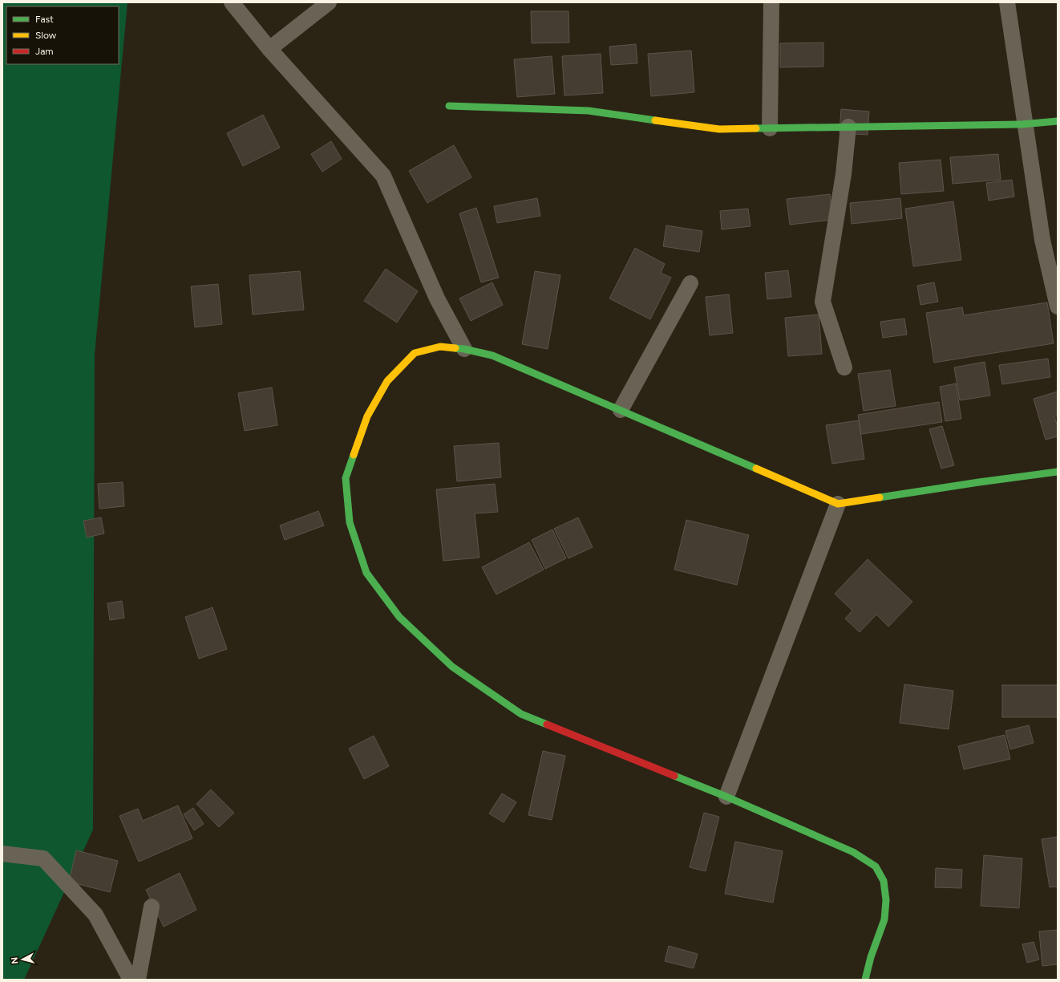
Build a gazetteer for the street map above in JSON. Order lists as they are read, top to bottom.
{
  "legend": ["Fast", "Slow", "Jam"],
  "north": "left"
}
